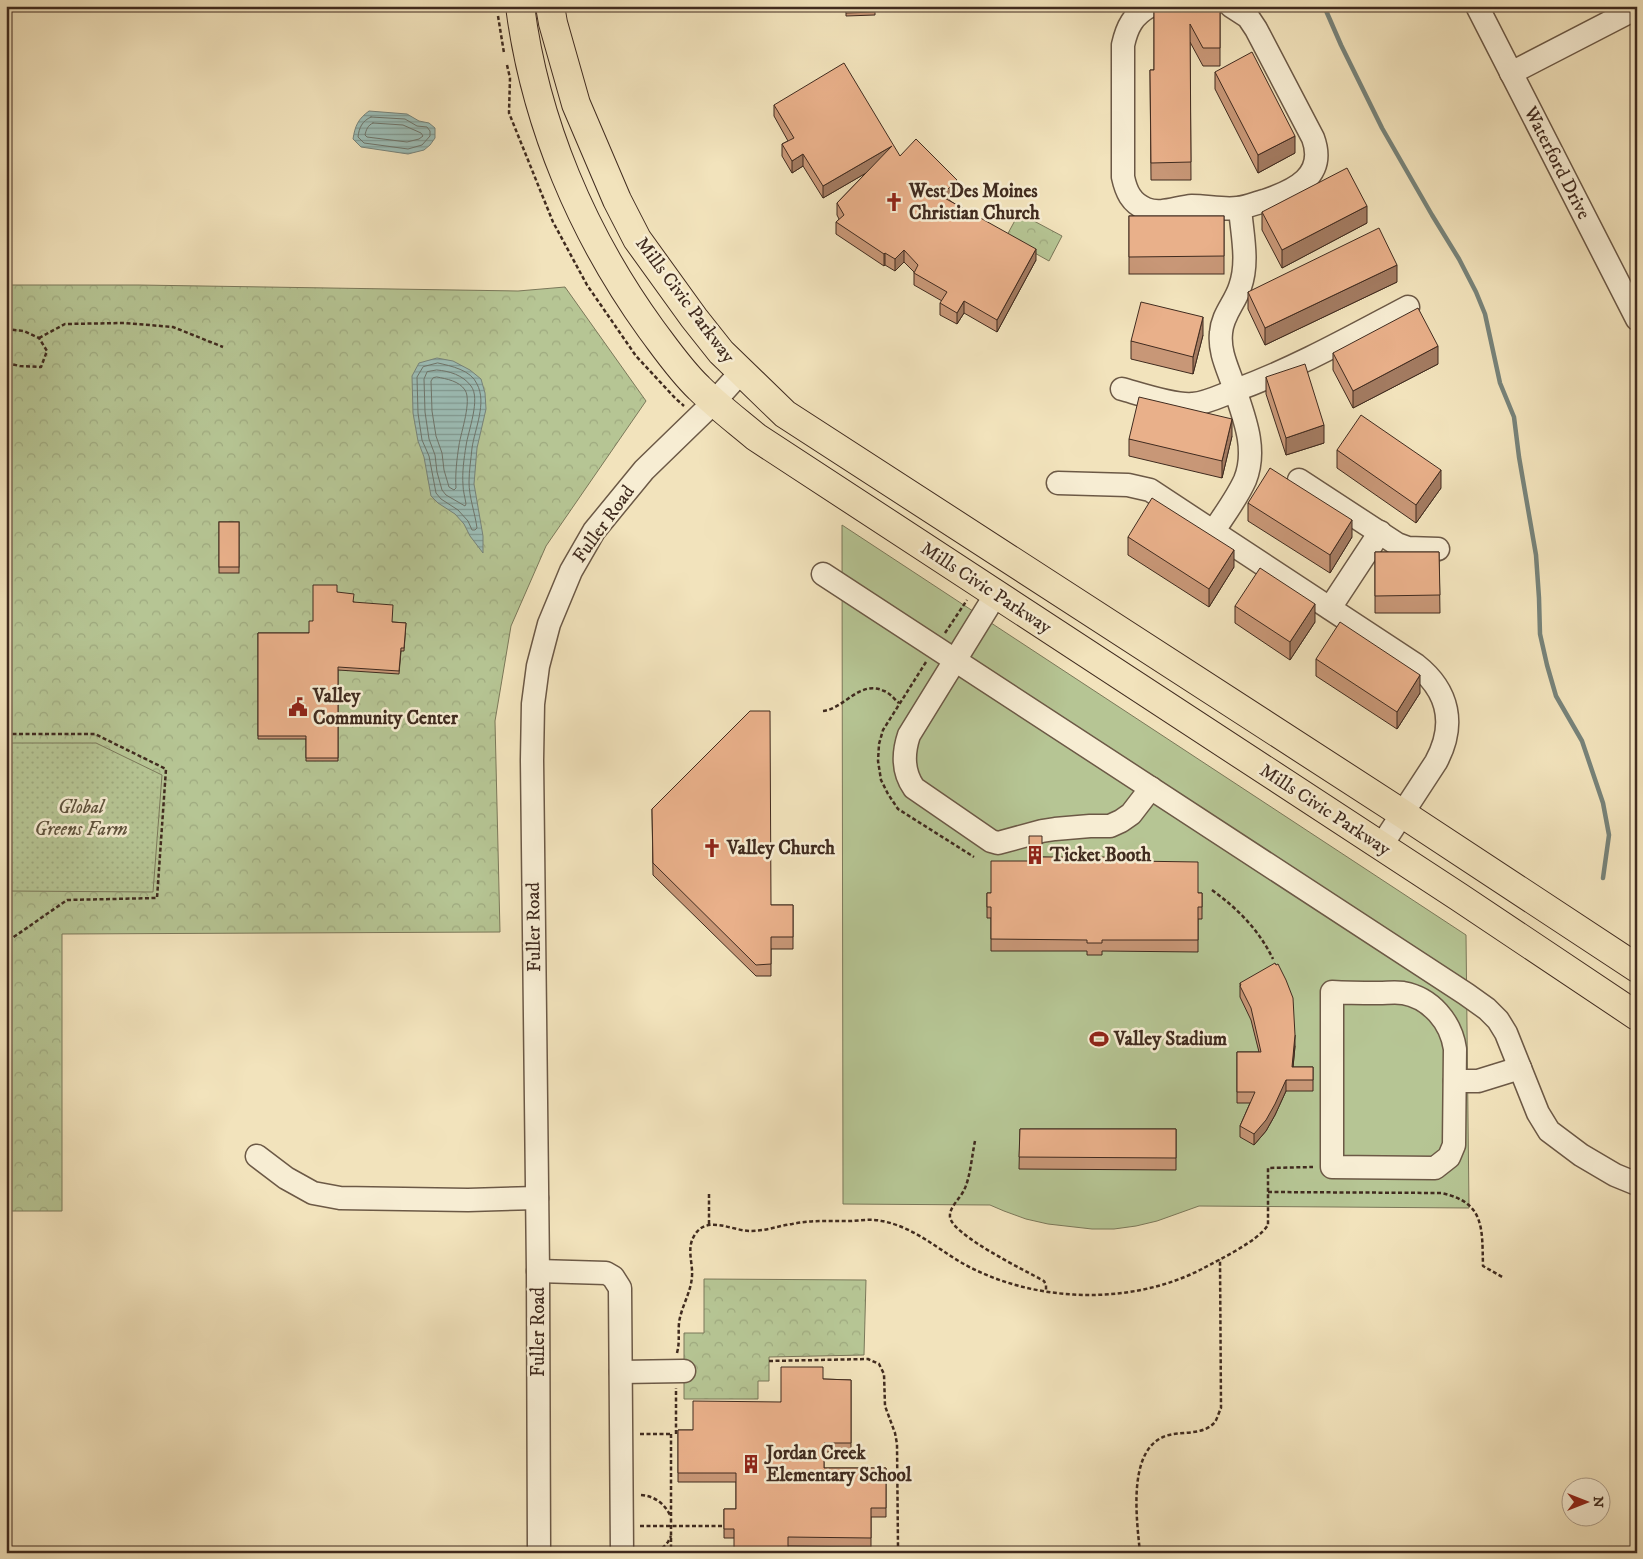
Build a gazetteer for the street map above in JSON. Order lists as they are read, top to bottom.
{
  "streets": {
    "main road": ["Mills Civic Parkway"],
    "street": ["Waterford Drive", "Fuller Road"]
  },
  "crossings": [
    ["Mills Civic Parkway", "Fuller Road"]
  ],
  "parks": ["Global Greens Farm"],
  "places": {
    "church": ["West Des Moines Christian Church", "Valley Church"],
    "public building": ["Valley Community Center"],
    "building": ["Ticket Booth", "Jordan Creek Elementary School"],
    "sports": ["Valley Stadium"]
  },
  "north": "right"
}
